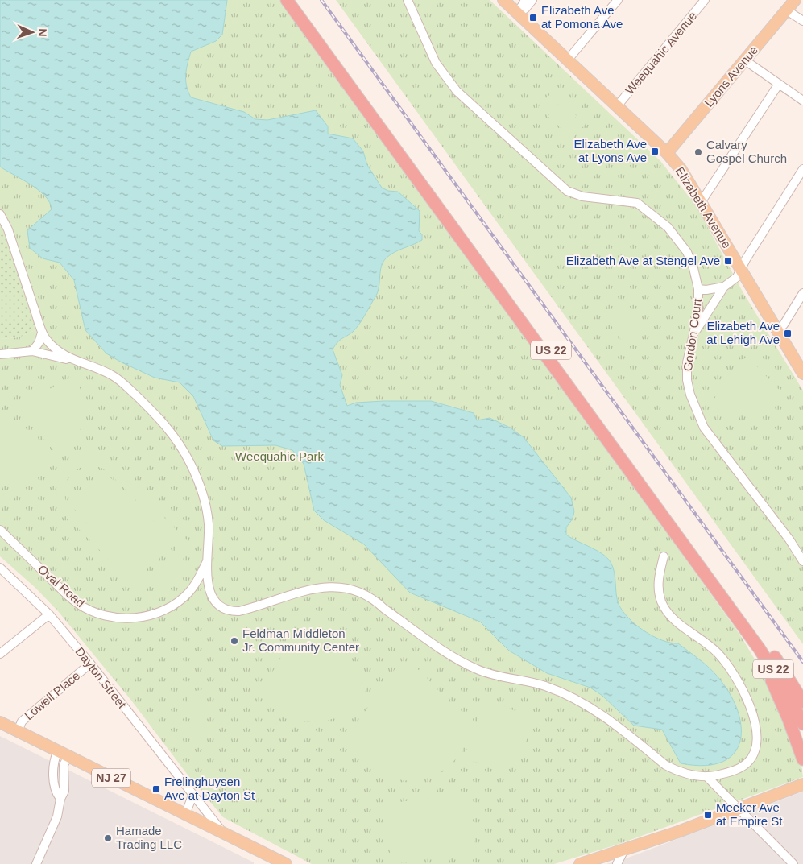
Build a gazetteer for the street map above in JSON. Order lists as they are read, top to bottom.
{
  "streets": {
    "highway": ["US 22"],
    "main road": ["Lyons Avenue", "Elizabeth Avenue", "NJ 27"],
    "street": [
      "Weequahic Avenue",
      "Gordon Court",
      "Oval Road",
      "Dayton Street",
      "Lowell Place"
    ]
  },
  "crossings": [
    ["Weequahic Avenue", "Elizabeth Avenue"],
    ["Lyons Avenue", "Elizabeth Avenue"],
    ["Dayton Street", "Lowell Place"],
    ["Dayton Street", "NJ 27"],
    ["Lowell Place", "NJ 27"]
  ],
  "parks": ["Weequahic Park"],
  "places": {
    "transit": [
      "Elizabeth Ave at Pomona Ave",
      "Elizabeth Ave at Lyons Ave",
      "Elizabeth Ave at Stengel Ave",
      "Elizabeth Ave at Lehigh Ave",
      "Frelinghuysen Ave at Dayton St",
      "Meeker Ave at Empire St"
    ],
    "other": ["Calvary Gospel Church", "Feldman Middleton Jr. Community Center", "Hamade Trading LLC"]
  },
  "north": "right"
}
